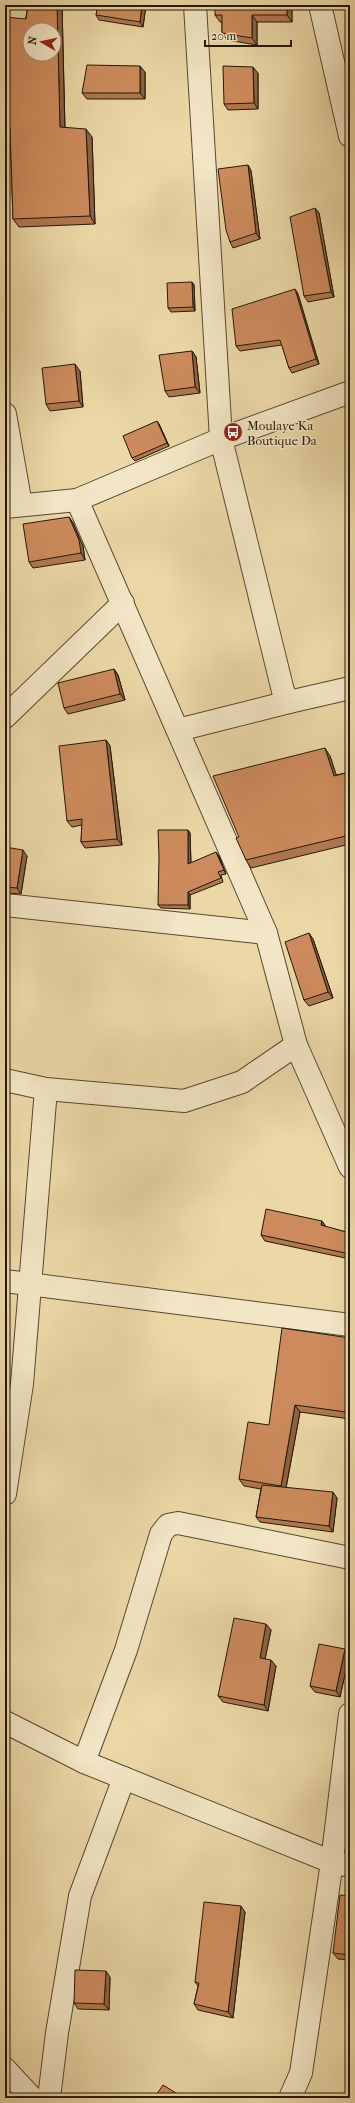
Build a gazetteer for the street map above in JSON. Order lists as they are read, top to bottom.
{
  "places": {
    "bus stop": ["Moulaye Ka Boutique Da"]
  },
  "scale_bar": "20 m",
  "north": "left"
}
